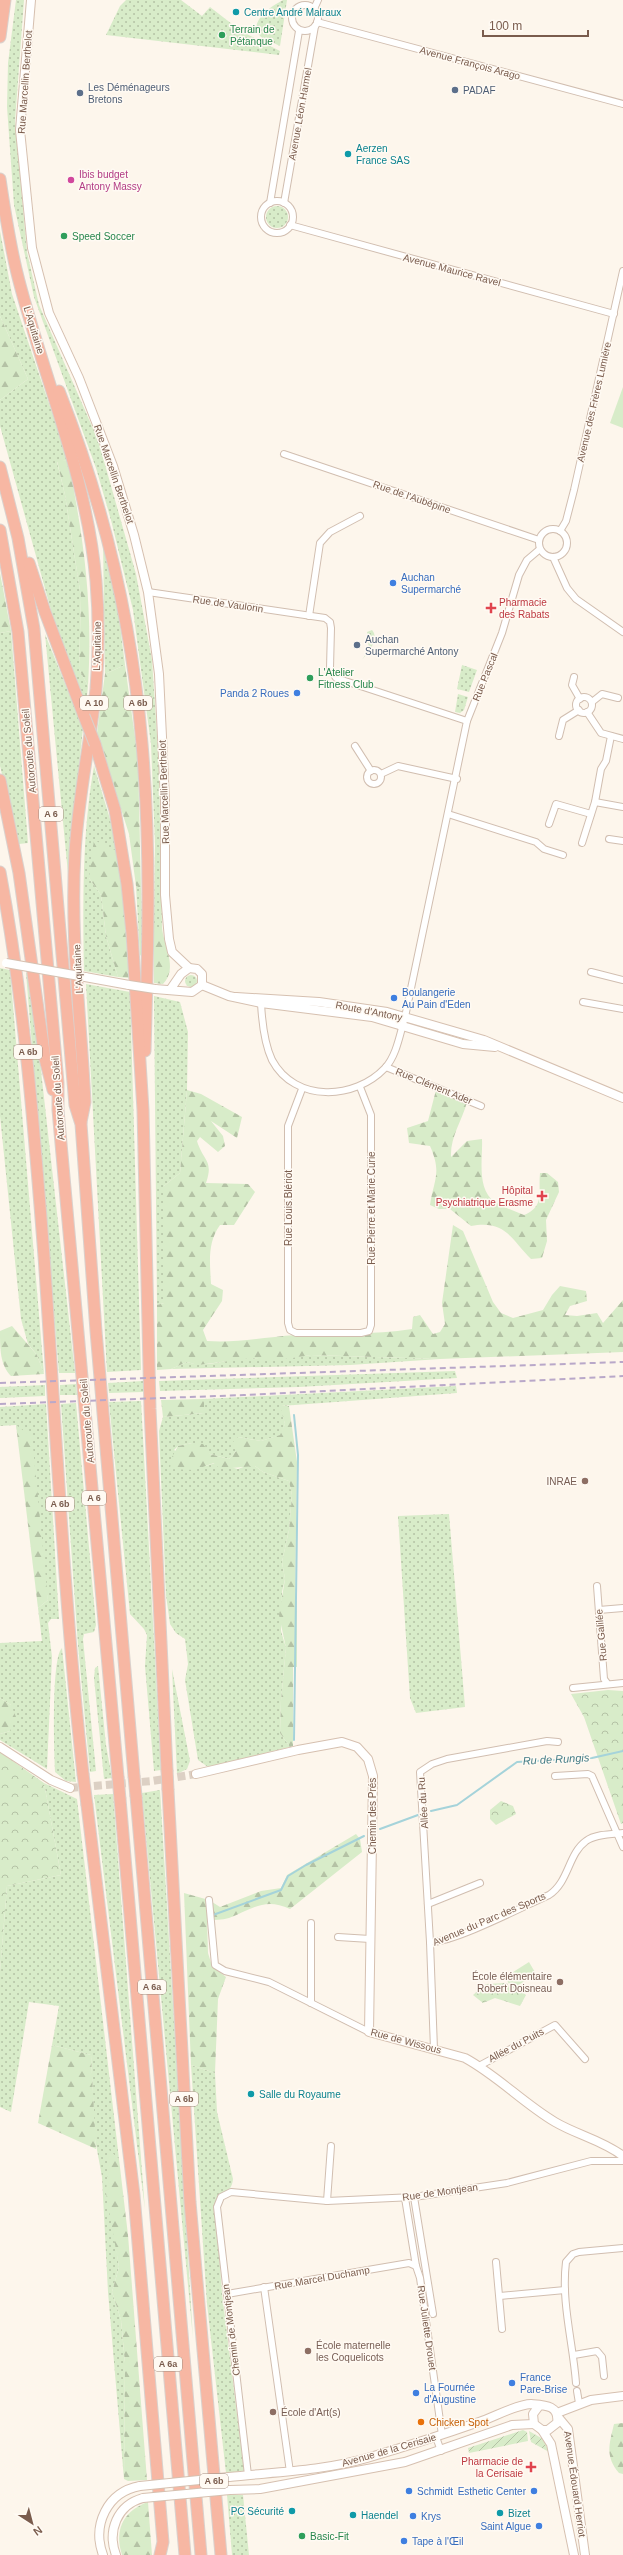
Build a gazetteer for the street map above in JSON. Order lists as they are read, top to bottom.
{
  "streets": {
    "highway": [
      "L'Aquitaine",
      "A 10",
      "A 6b",
      "Autoroute du Soleil",
      "A 6",
      "A 6a"
    ],
    "street": [
      "Avenue François Arago",
      "Rue Marcellin Berthelot",
      "Avenue Léon Harmel",
      "Avenue Maurice Ravel",
      "Avenue des Frères Lumière",
      "Rue de l'Aubépine",
      "Rue de Vaulorin",
      "Rue Pascal",
      "Route d'Antony",
      "Rue Clément Ader",
      "Rue Louis Blériot",
      "Rue Pierre et Marie Curie",
      "Rue Galilée",
      "Allée du Ru",
      "Chemin des Prés",
      "Avenue du Parc des Sports",
      "Rue de Wissous",
      "Allée du Puits",
      "Rue de Montjean",
      "Rue Marcel Duchamp",
      "Rue Juliette Drouet",
      "Chemin de Montjean",
      "Avenue de la Cerisaie",
      "Avenue Édouard Herriot"
    ]
  },
  "crossings": [
    ["Avenue François Arago", "Avenue Léon Harmel"],
    ["Rue Marcellin Berthelot", "Rue de Vaulorin"],
    ["Rue Marcellin Berthelot", "Route d'Antony"],
    ["Avenue Léon Harmel", "Avenue Maurice Ravel"],
    ["Avenue Maurice Ravel", "Avenue des Frères Lumière"],
    ["L'Aquitaine", "A 6b"],
    ["L'Aquitaine", "Autoroute du Soleil"],
    ["Avenue des Frères Lumière", "Rue de l'Aubépine"],
    ["Avenue des Frères Lumière", "Rue Pascal"],
    ["Rue de l'Aubépine", "Rue Pascal"],
    ["Rue de Vaulorin", "Rue Pascal"],
    ["Rue Pascal", "Route d'Antony"],
    ["Rue Pascal", "Rue Clément Ader"],
    ["Autoroute du Soleil", "A 6a"],
    ["Rue Louis Blériot", "Rue Pierre et Marie Curie"],
    ["Allée du Ru", "Avenue du Parc des Sports"],
    ["Chemin des Prés", "Rue de Wissous"],
    ["Avenue du Parc des Sports", "Rue de Wissous"],
    ["Rue de Wissous", "Allée du Puits"],
    ["Rue de Montjean", "Rue Juliette Drouet"],
    ["Rue de Montjean", "Chemin de Montjean"],
    ["Rue Marcel Duchamp", "Rue Juliette Drouet"],
    ["Rue Marcel Duchamp", "Chemin de Montjean"],
    ["Rue Juliette Drouet", "Avenue de la Cerisaie"],
    ["Chemin de Montjean", "Avenue de la Cerisaie"],
    ["Avenue de la Cerisaie", "Avenue Édouard Herriot"]
  ],
  "water": ["Ru de Rungis"],
  "places": {
    "other": [
      "Centre André Malraux",
      "Terrain de Pétanque",
      "PADAF",
      "Les Déménageurs Bretons",
      "Aerzen France SAS",
      "Ibis budget Antony Massy",
      "Speed Soccer",
      "Auchan Supermarché",
      "Auchan Supermarché Antony",
      "L'Atelier Fitness Club",
      "Panda 2 Roues",
      "Boulangerie Au Pain d'Eden",
      "INRAE",
      "École élémentaire Robert Doisneau",
      "Salle du Royaume",
      "École maternelle les Coquelicots",
      "France Pare-Brise",
      "La Fournée d'Augustine",
      "École d'Art(s)",
      "Chicken Spot",
      "Schmidt",
      "Esthetic Center",
      "PC Sécurité",
      "Bizet",
      "Haendel",
      "Krys",
      "Saint Algue",
      "Basic-Fit",
      "Tape à l'Œil"
    ],
    "health": ["Pharmacie des Rabats", "Hôpital Psychiatrique Erasme", "Pharmacie de la Cerisaie"]
  },
  "scale_bar": "100 m",
  "north": "bottom right"
}
